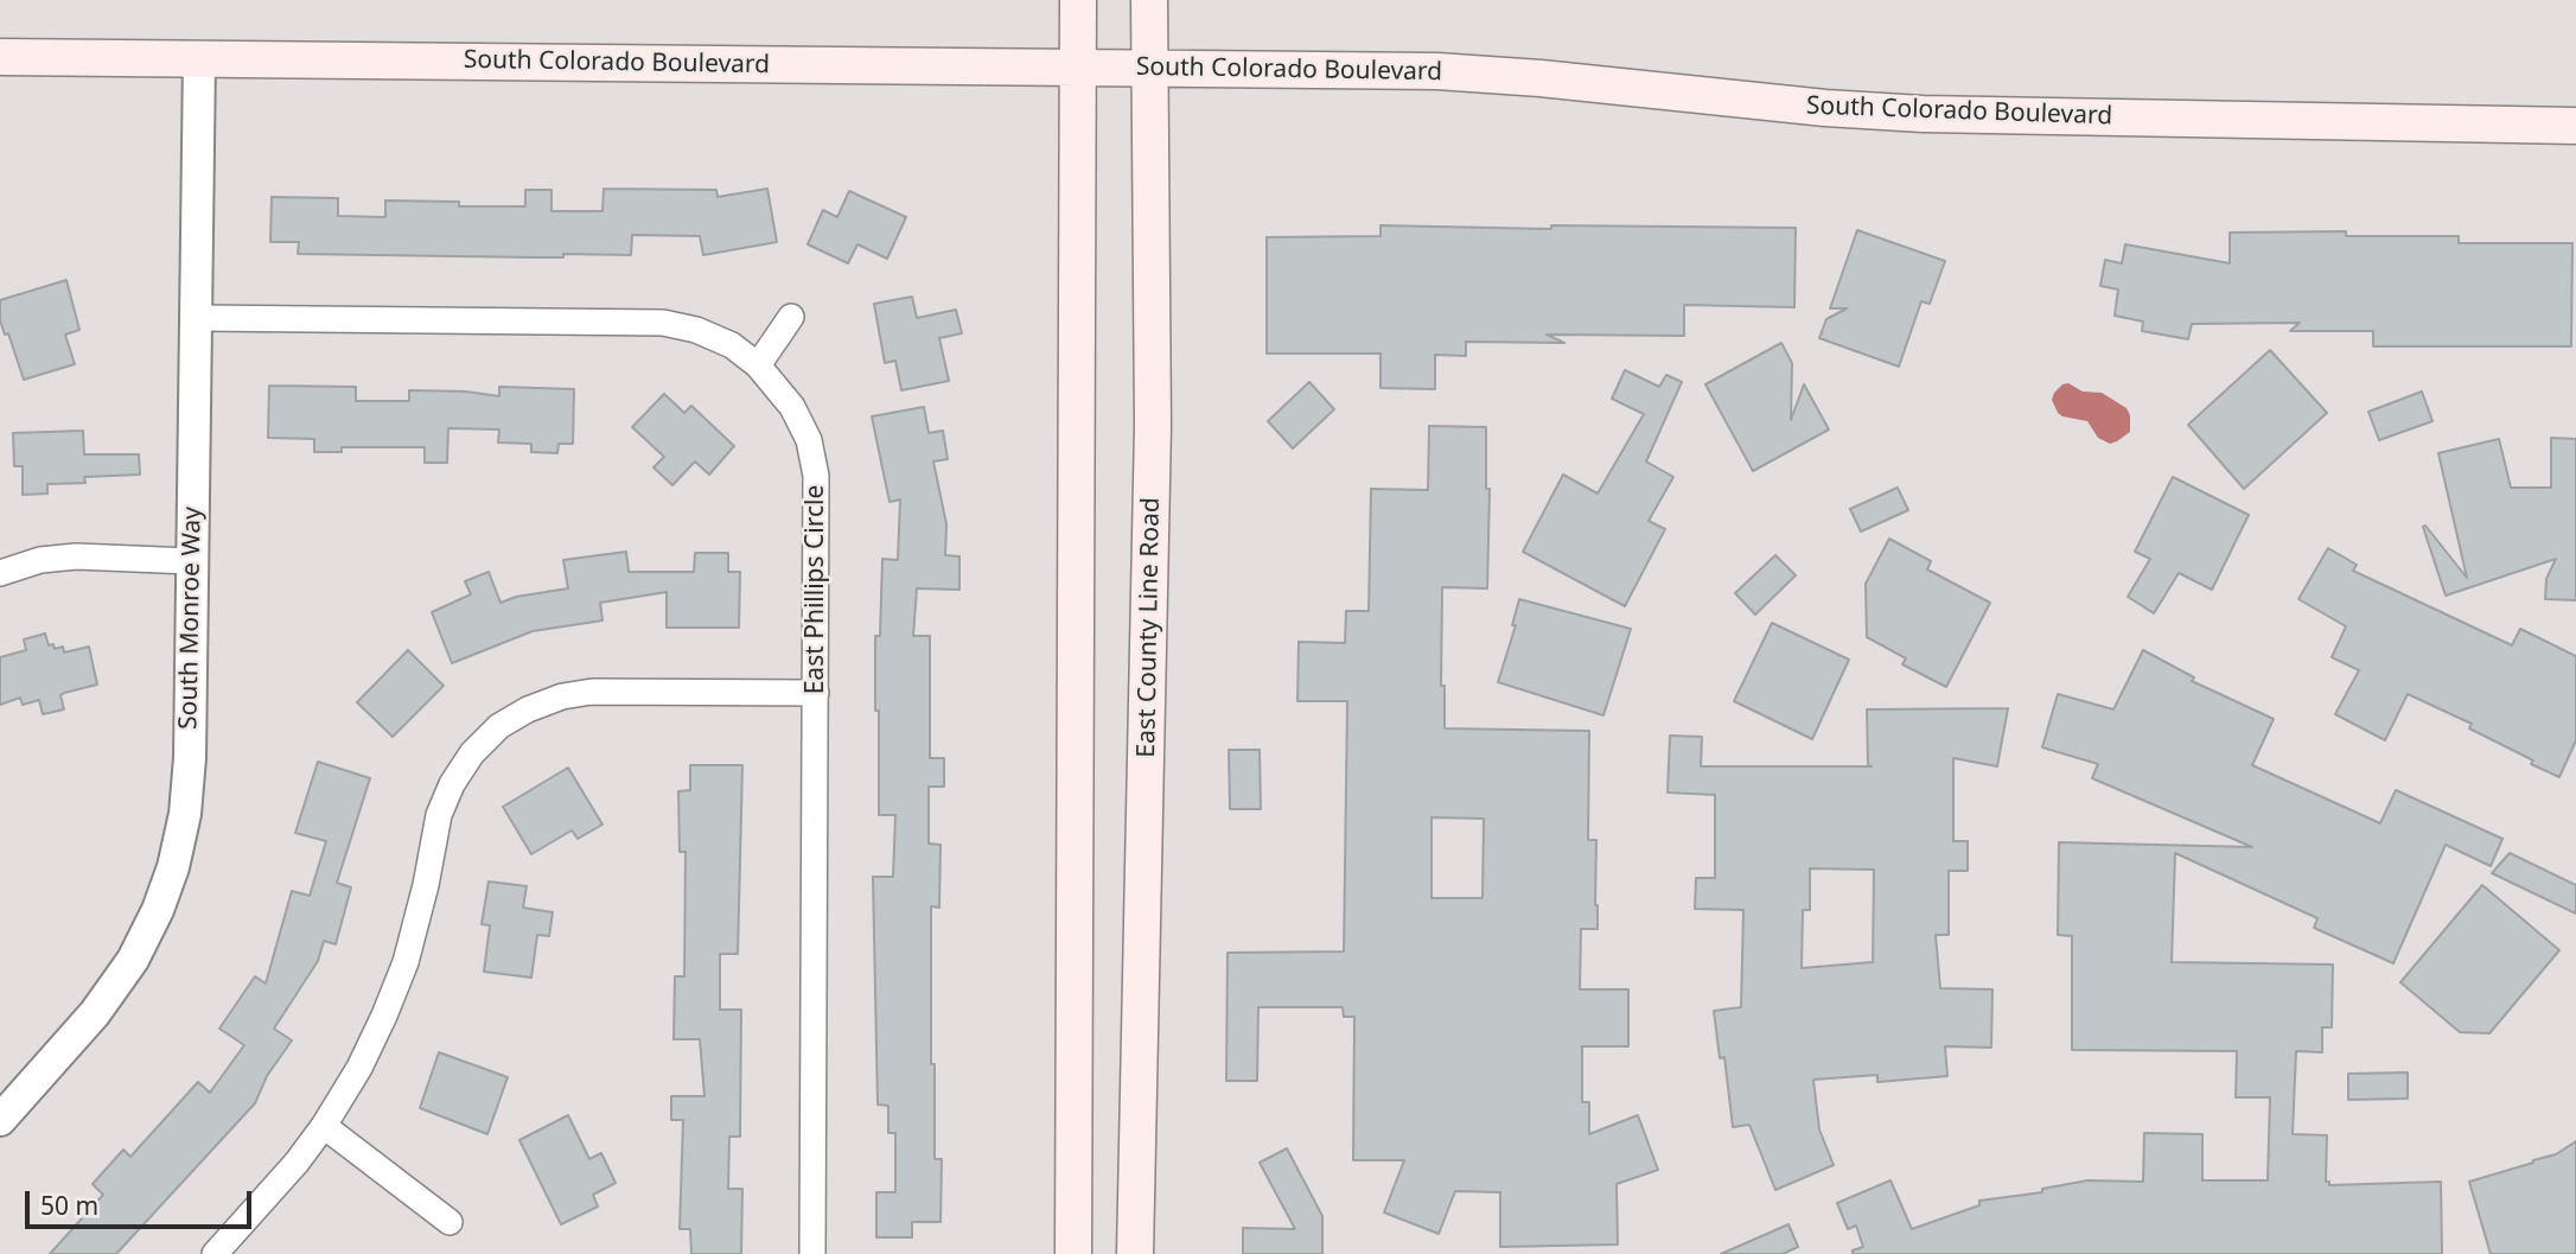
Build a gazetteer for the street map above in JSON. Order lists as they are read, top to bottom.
{
  "streets": {
    "main road": ["South Colorado Boulevard", "East County Line Road"],
    "street": ["East Phillips Circle", "South Monroe Way"]
  },
  "crossings": [
    ["South Colorado Boulevard", "South Monroe Way"],
    ["South Colorado Boulevard", "East County Line Road"],
    ["East Phillips Circle", "South Monroe Way"]
  ],
  "scale_bar": "50 m"
}
